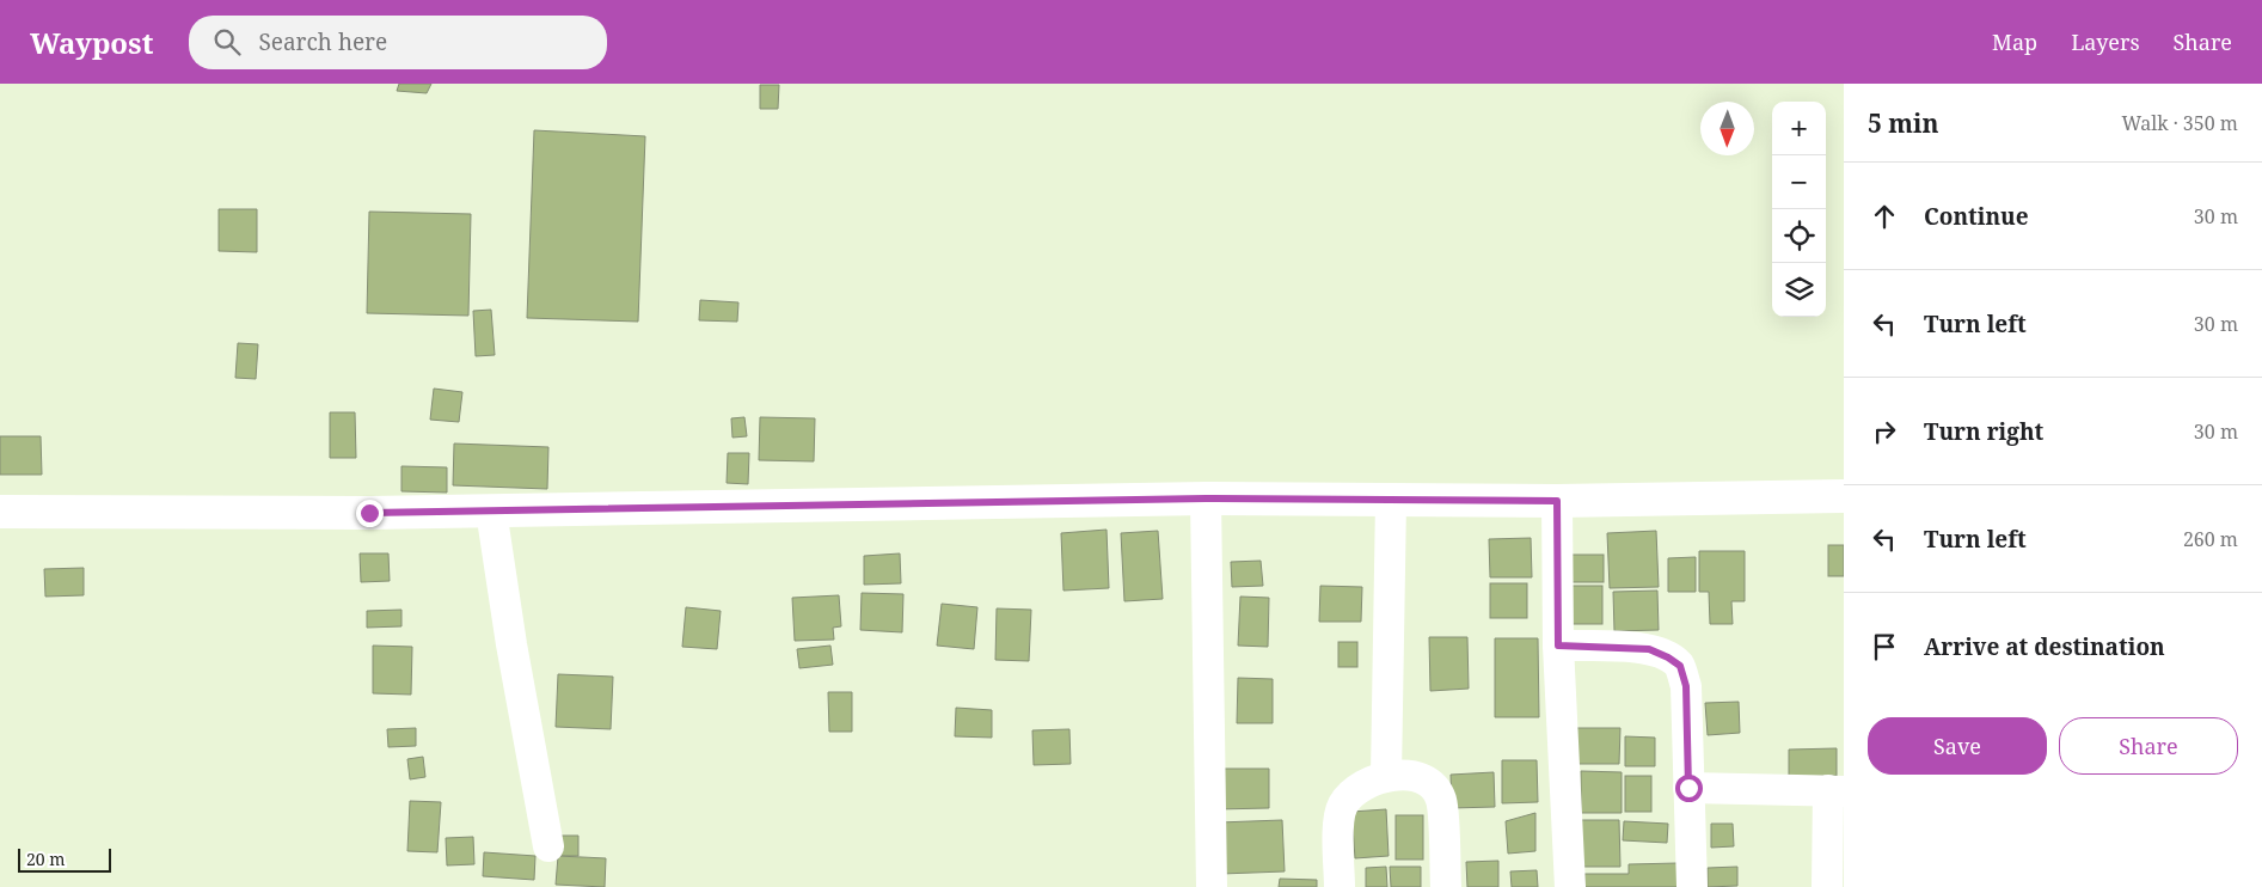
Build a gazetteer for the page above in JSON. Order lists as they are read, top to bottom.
{
  "scale_bar": "20 m",
  "north": "bottom",
  "page": {
    "header": "Waypost",
    "search": "Search here",
    "nav": ["Map", "Layers", "Share"],
    "heading": ["5 min", "Walk · 350 m"],
    "map_buttons": ["+", "−"],
    "list": [
      ["Continue", "30 m"],
      ["Turn left", "30 m"],
      ["Turn right", "30 m"],
      ["Turn left", "260 m"],
      "Arrive at destination"
    ],
    "buttons": ["Save", "Share"],
    "scale": "20 m"
  }
}
